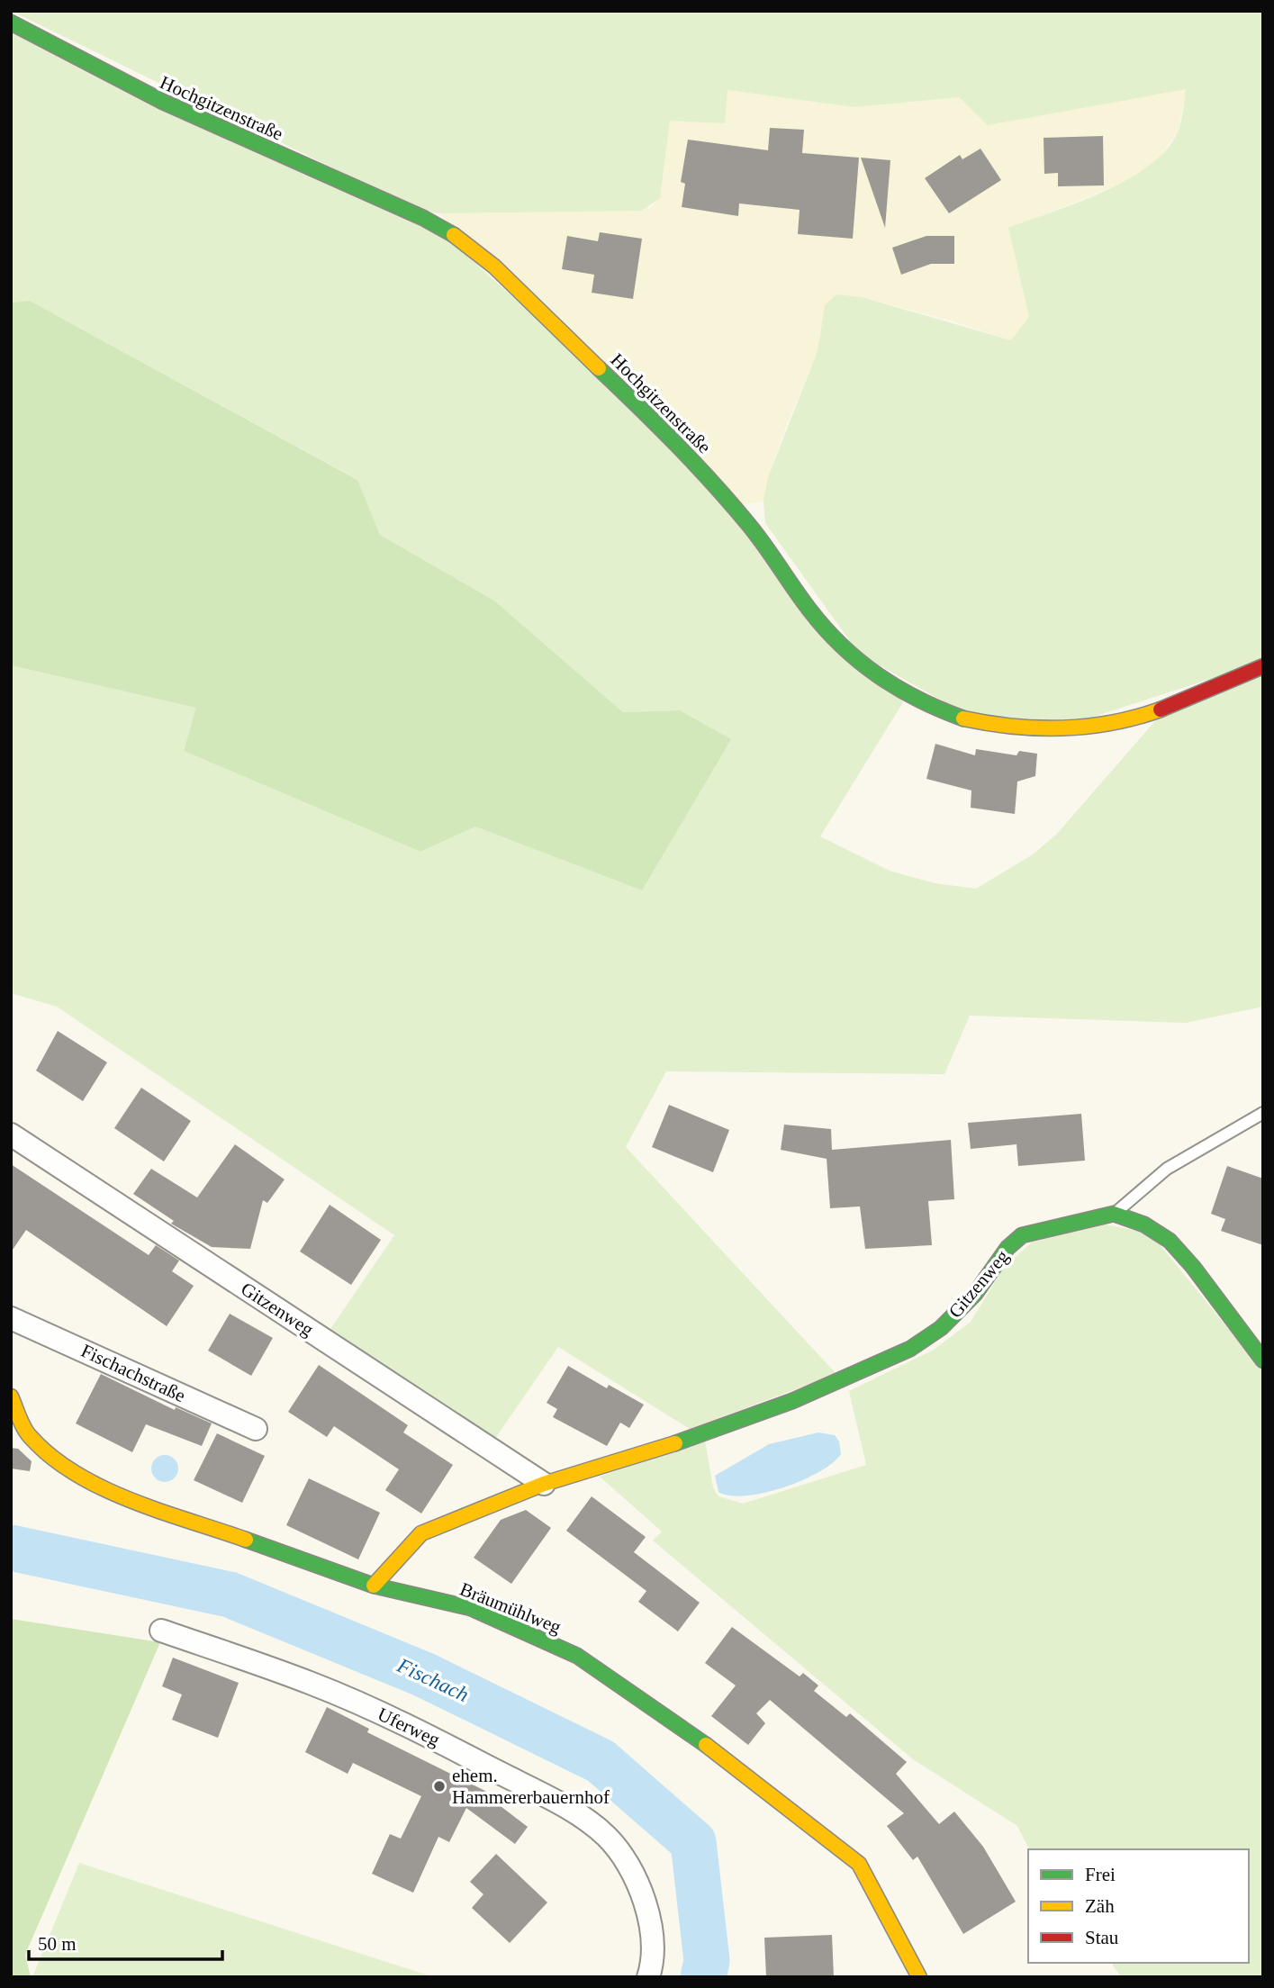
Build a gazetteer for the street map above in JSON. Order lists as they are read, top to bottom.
{
  "streets": {
    "street": [
      "Hochgitzenstraße",
      "Gitzenweg",
      "Fischachstraße",
      "Bräumühlweg",
      "Uferweg"
    ]
  },
  "crossings": [
    ["Gitzenweg", "Bräumühlweg"]
  ],
  "water": ["Fischach"],
  "places": ["ehem. Hammererbauernhof"],
  "legend": ["Frei", "Zäh", "Stau"],
  "scale_bar": "50 m"
}
